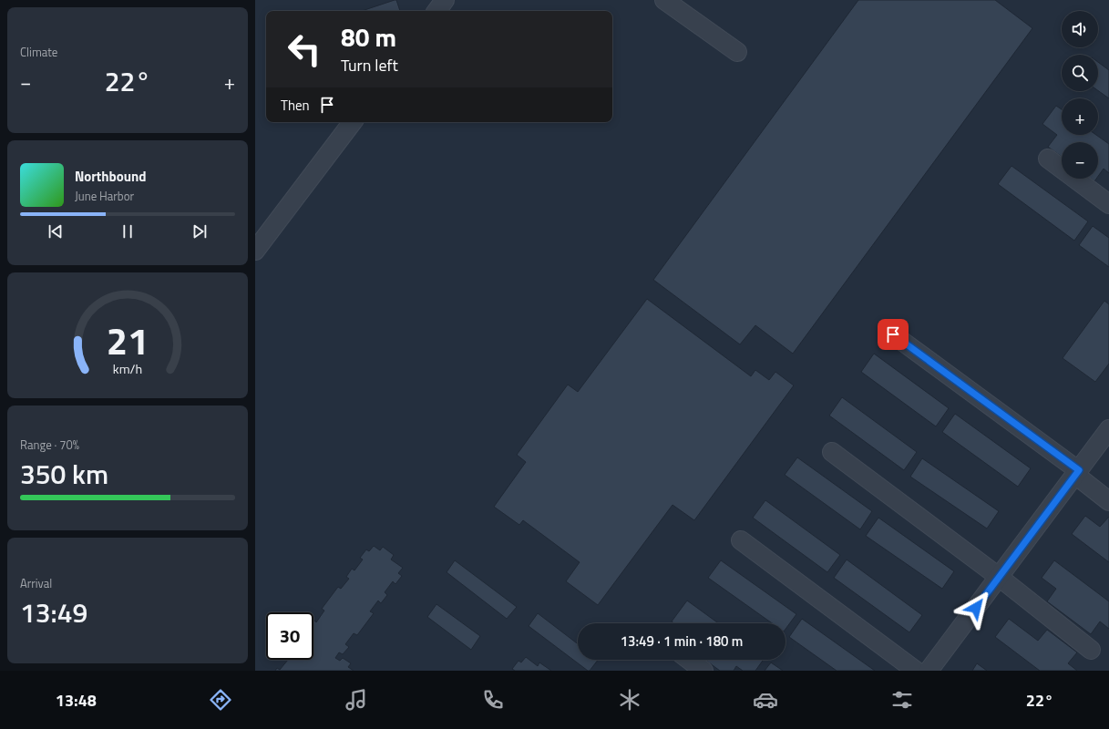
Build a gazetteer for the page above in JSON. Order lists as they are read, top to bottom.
{
  "page": {
    "tile": [
      "Climate",
      ["Range · 70%", "350 km"],
      ["Arrival", "13:49"]
    ],
    "map_buttons": ["+", "−"],
    "turn": ["80 m", "Turn left"],
    "heat": ["−", "22°", "+"],
    "then": "Then",
    "song": ["Northbound", "June Harbor"],
    "limit": "30",
    "trip": "13:49 · 1 min · 180 m",
    "tabs": ["13:48", "22°"],
    "gauge": ["21", "km/h"]
  }
}
